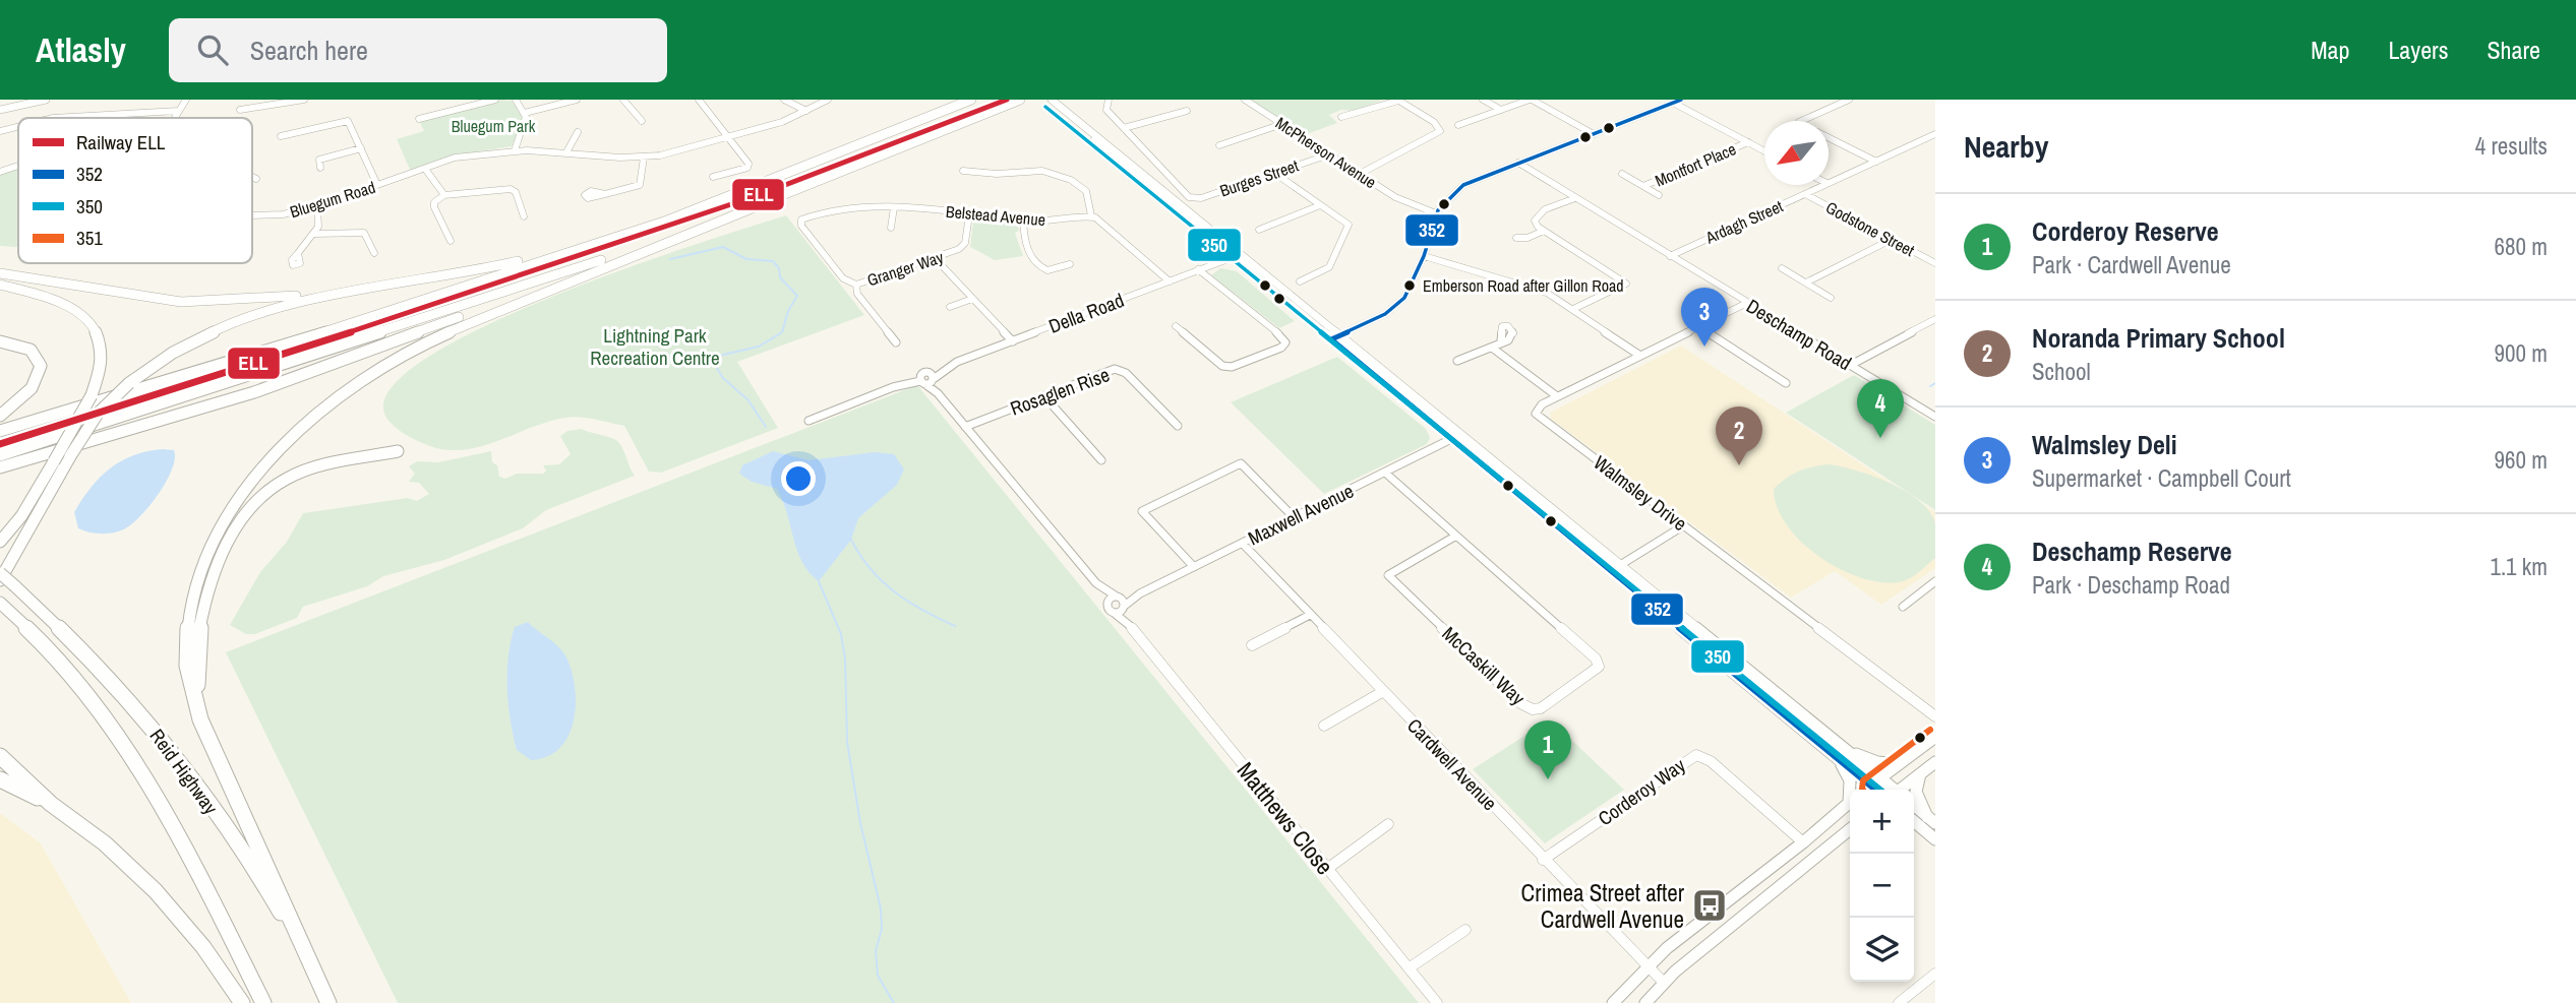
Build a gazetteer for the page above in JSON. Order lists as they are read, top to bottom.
{
  "streets": {
    "highway": ["Reid Highway"],
    "street": [
      "McPherson Avenue",
      "Montfort Place",
      "Burges Street",
      "Bluegum Road",
      "Belstead Avenue",
      "Ardagh Street",
      "Godstone Street",
      "Granger Way",
      "Della Road",
      "Deschamp Road",
      "Rosaglen Rise",
      "Walmsley Drive",
      "Maxwell Avenue",
      "McCaskill Way",
      "Cardwell Avenue",
      "Corderoy Way",
      "Matthews Close"
    ]
  },
  "crossings": [
    ["McPherson Avenue", "Burges Street"],
    ["Belstead Avenue", "Granger Way"],
    ["Ardagh Street", "Godstone Street"],
    ["Ardagh Street", "Deschamp Road"],
    ["Della Road", "Matthews Close"],
    ["Deschamp Road", "Walmsley Drive"],
    ["Rosaglen Rise", "Matthews Close"],
    ["Maxwell Avenue", "McCaskill Way"],
    ["Maxwell Avenue", "Cardwell Avenue"],
    ["Maxwell Avenue", "Matthews Close"],
    ["Cardwell Avenue", "Corderoy Way"]
  ],
  "parks": ["Bluegum Park", "Lightning Park Recreation Centre"],
  "places": {
    "other": ["Emberson Road after Gillon Road"],
    "bus stop": ["Crimea Street after Cardwell Avenue"]
  },
  "lines": [
    "rail line ELL",
    "transit line 352",
    "transit line 350",
    "transit line 351"
  ],
  "legend": [
    "Railway ELL",
    "352",
    "350",
    "351"
  ],
  "north": "bottom left",
  "page": {
    "header": "Atlasly",
    "search": "Search here",
    "nav": ["Map", "Layers", "Share"],
    "heading": ["Nearby", "4 results"],
    "list": [
      {
        "mark": "1",
        "name": "Corderoy Reserve",
        "note": "Park · Cardwell Avenue",
        "value": "680 m"
      },
      {
        "mark": "2",
        "name": "Noranda Primary School",
        "note": "School",
        "value": "900 m"
      },
      {
        "mark": "3",
        "name": "Walmsley Deli",
        "note": "Supermarket · Campbell Court",
        "value": "960 m"
      },
      {
        "mark": "4",
        "name": "Deschamp Reserve",
        "note": "Park · Deschamp Road",
        "value": "1.1 km"
      }
    ],
    "pins": [
      "3",
      "4",
      "2",
      "1"
    ],
    "map_buttons": ["+", "−"]
  }
}
